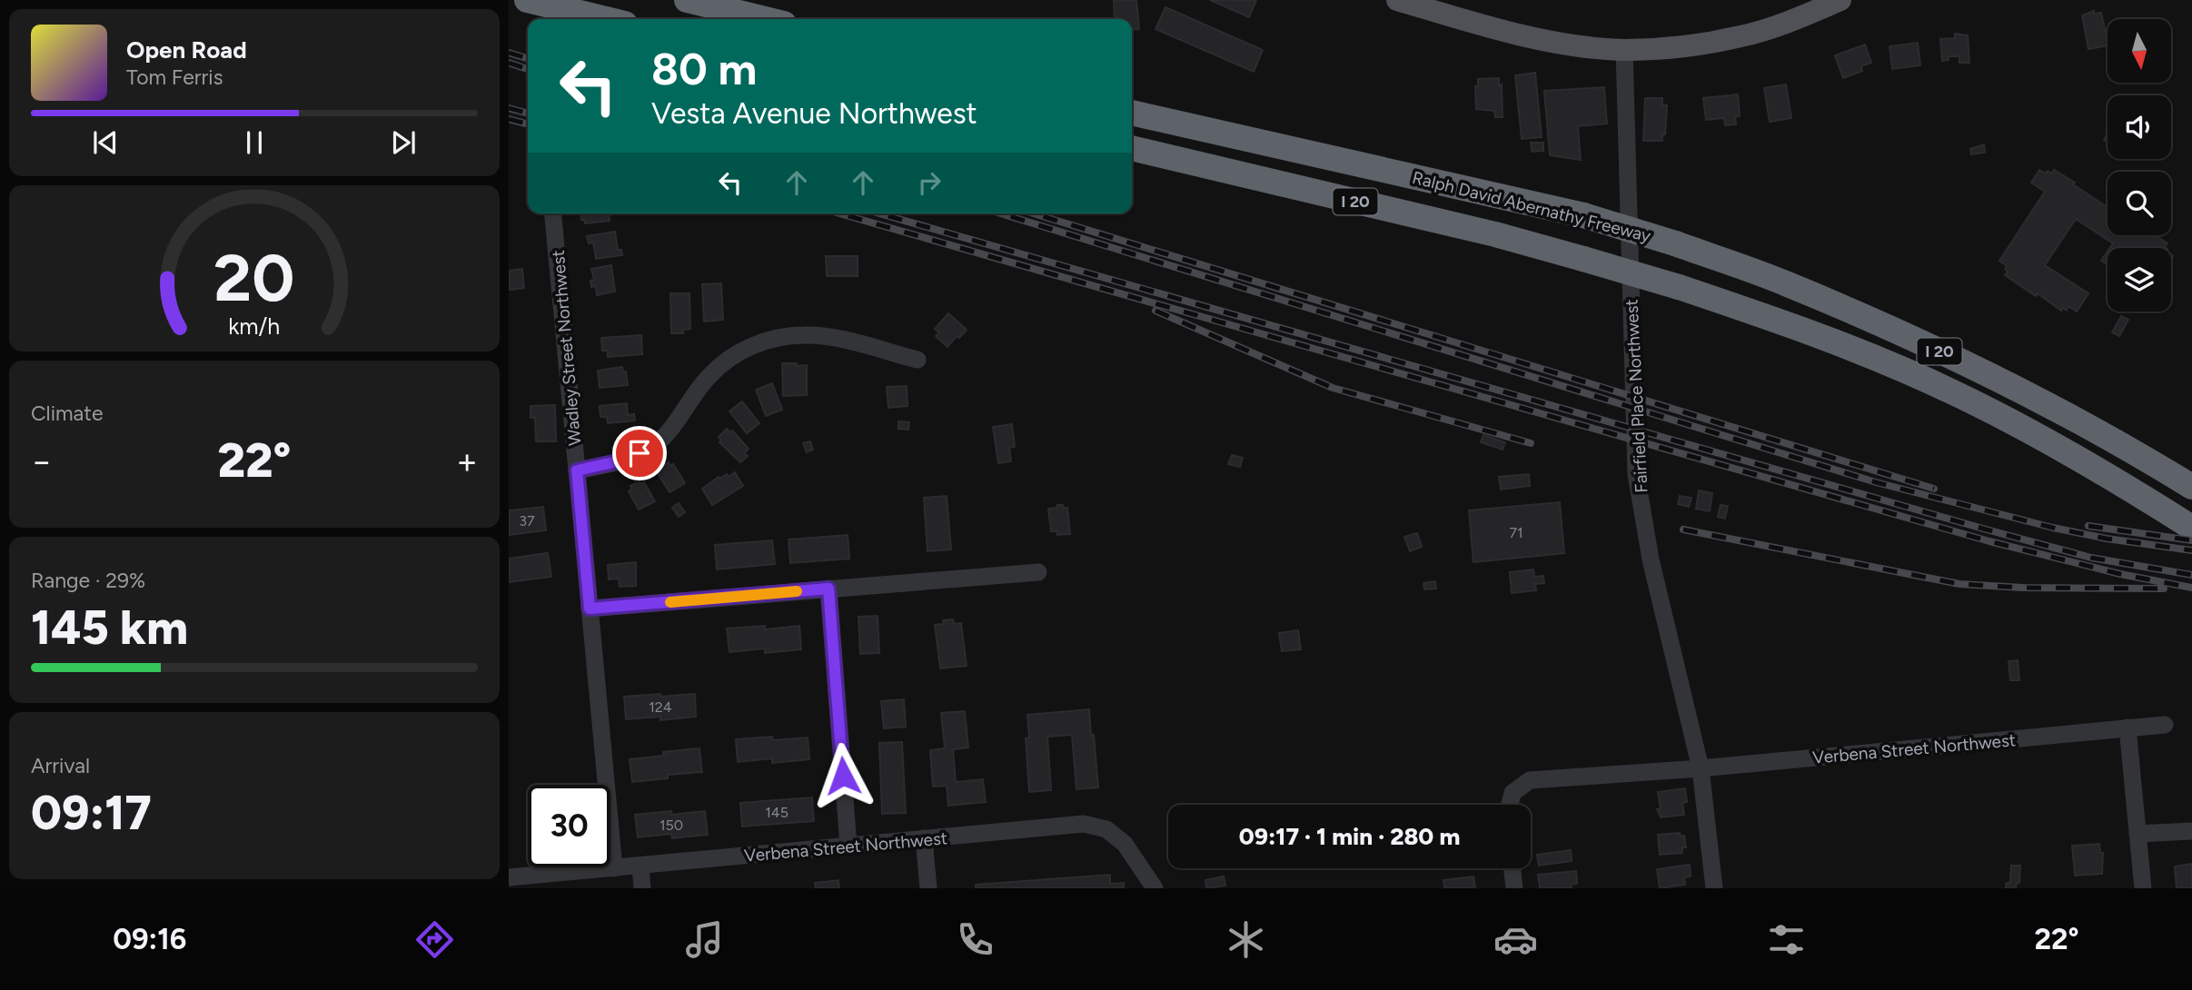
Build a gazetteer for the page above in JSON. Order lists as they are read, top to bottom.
{
  "streets": {
    "highway": ["I 20", "Ralph David Abernathy Freeway"],
    "street": ["Wadley Street Northwest", "Fairfield Place Northwest", "Verbena Street Northwest"]
  },
  "crossings": [
    ["Wadley Street Northwest", "Verbena Street Northwest"],
    ["Fairfield Place Northwest", "Verbena Street Northwest"]
  ],
  "house_numbers": [
    "37",
    "71",
    "124",
    "145",
    "150"
  ],
  "north": "bottom",
  "page": {
    "turn": ["80 m", "Vesta Avenue Northwest"],
    "song": ["Open Road", "Tom Ferris"],
    "tile": [
      "Climate",
      ["Range · 29%", "145 km"],
      ["Arrival", "09:17"]
    ],
    "heat": ["−", "22°", "+"],
    "limit": "30",
    "trip": "09:17 · 1 min · 280 m",
    "tabs": ["09:16", "22°"],
    "gauge": ["20", "km/h"]
  }
}
